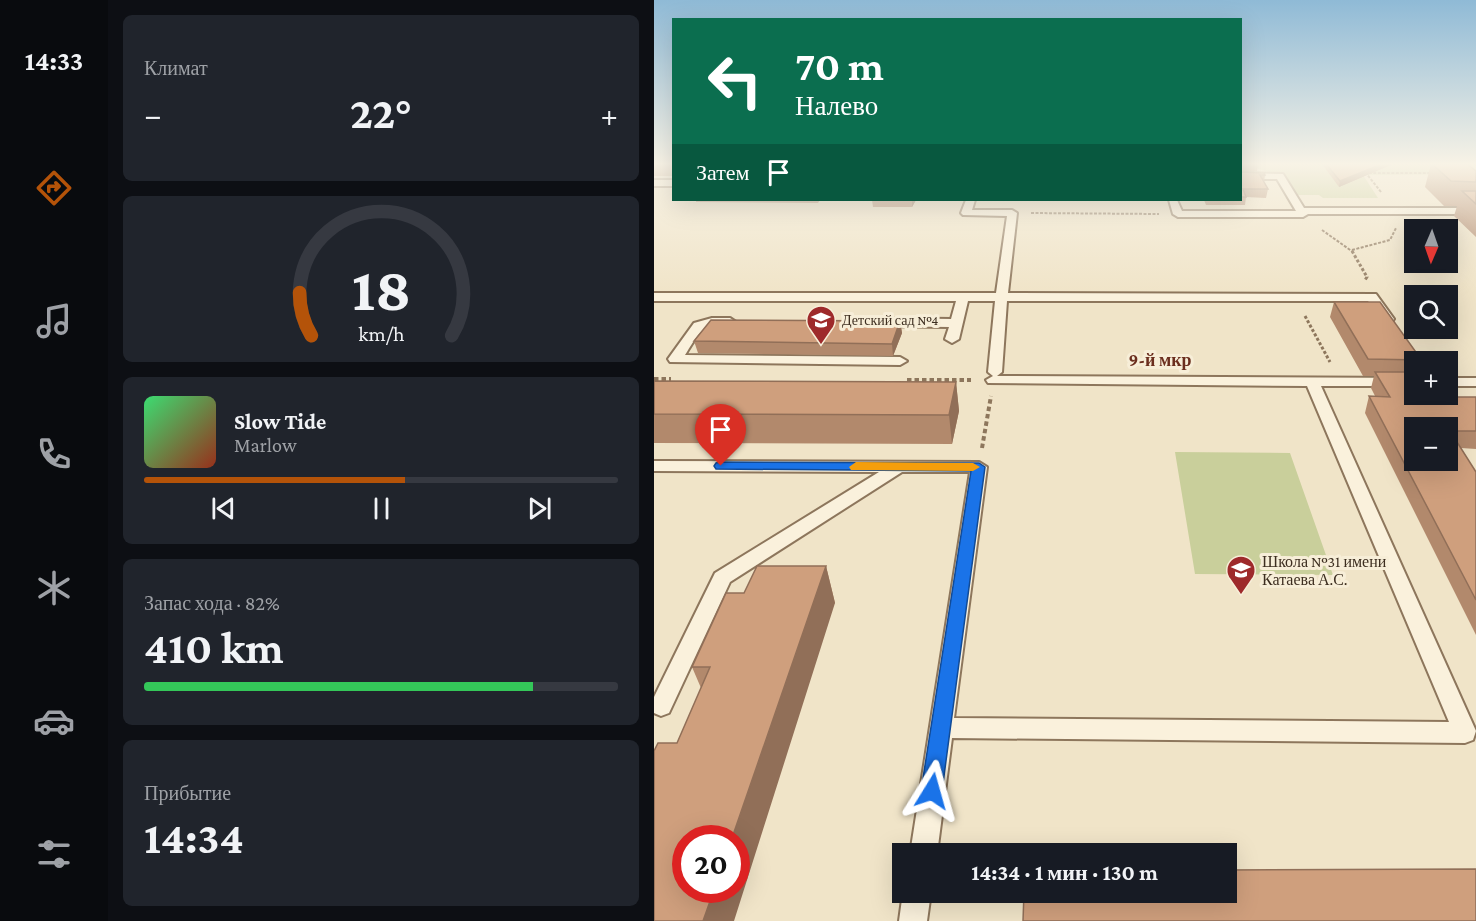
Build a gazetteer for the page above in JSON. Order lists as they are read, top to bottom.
{
  "districts": ["9-й мкр"],
  "places": {
    "school or university": ["Детский сад №4", "Школа №31 имени Катаева А.С."]
  },
  "north": "bottom",
  "page": {
    "tabs": "14:33",
    "tile": [
      "Климат",
      ["Запас хода · 82%", "410 km"],
      ["Прибытие", "14:34"]
    ],
    "turn": ["70 m", "Налево"],
    "heat": ["−", "22°", "+"],
    "then": "Затем",
    "map_buttons": ["+", "−"],
    "song": ["Slow Tide", "Marlow"],
    "limit": "20",
    "trip": "14:34 · 1 мин · 130 m",
    "gauge": ["18", "km/h"]
  }
}
